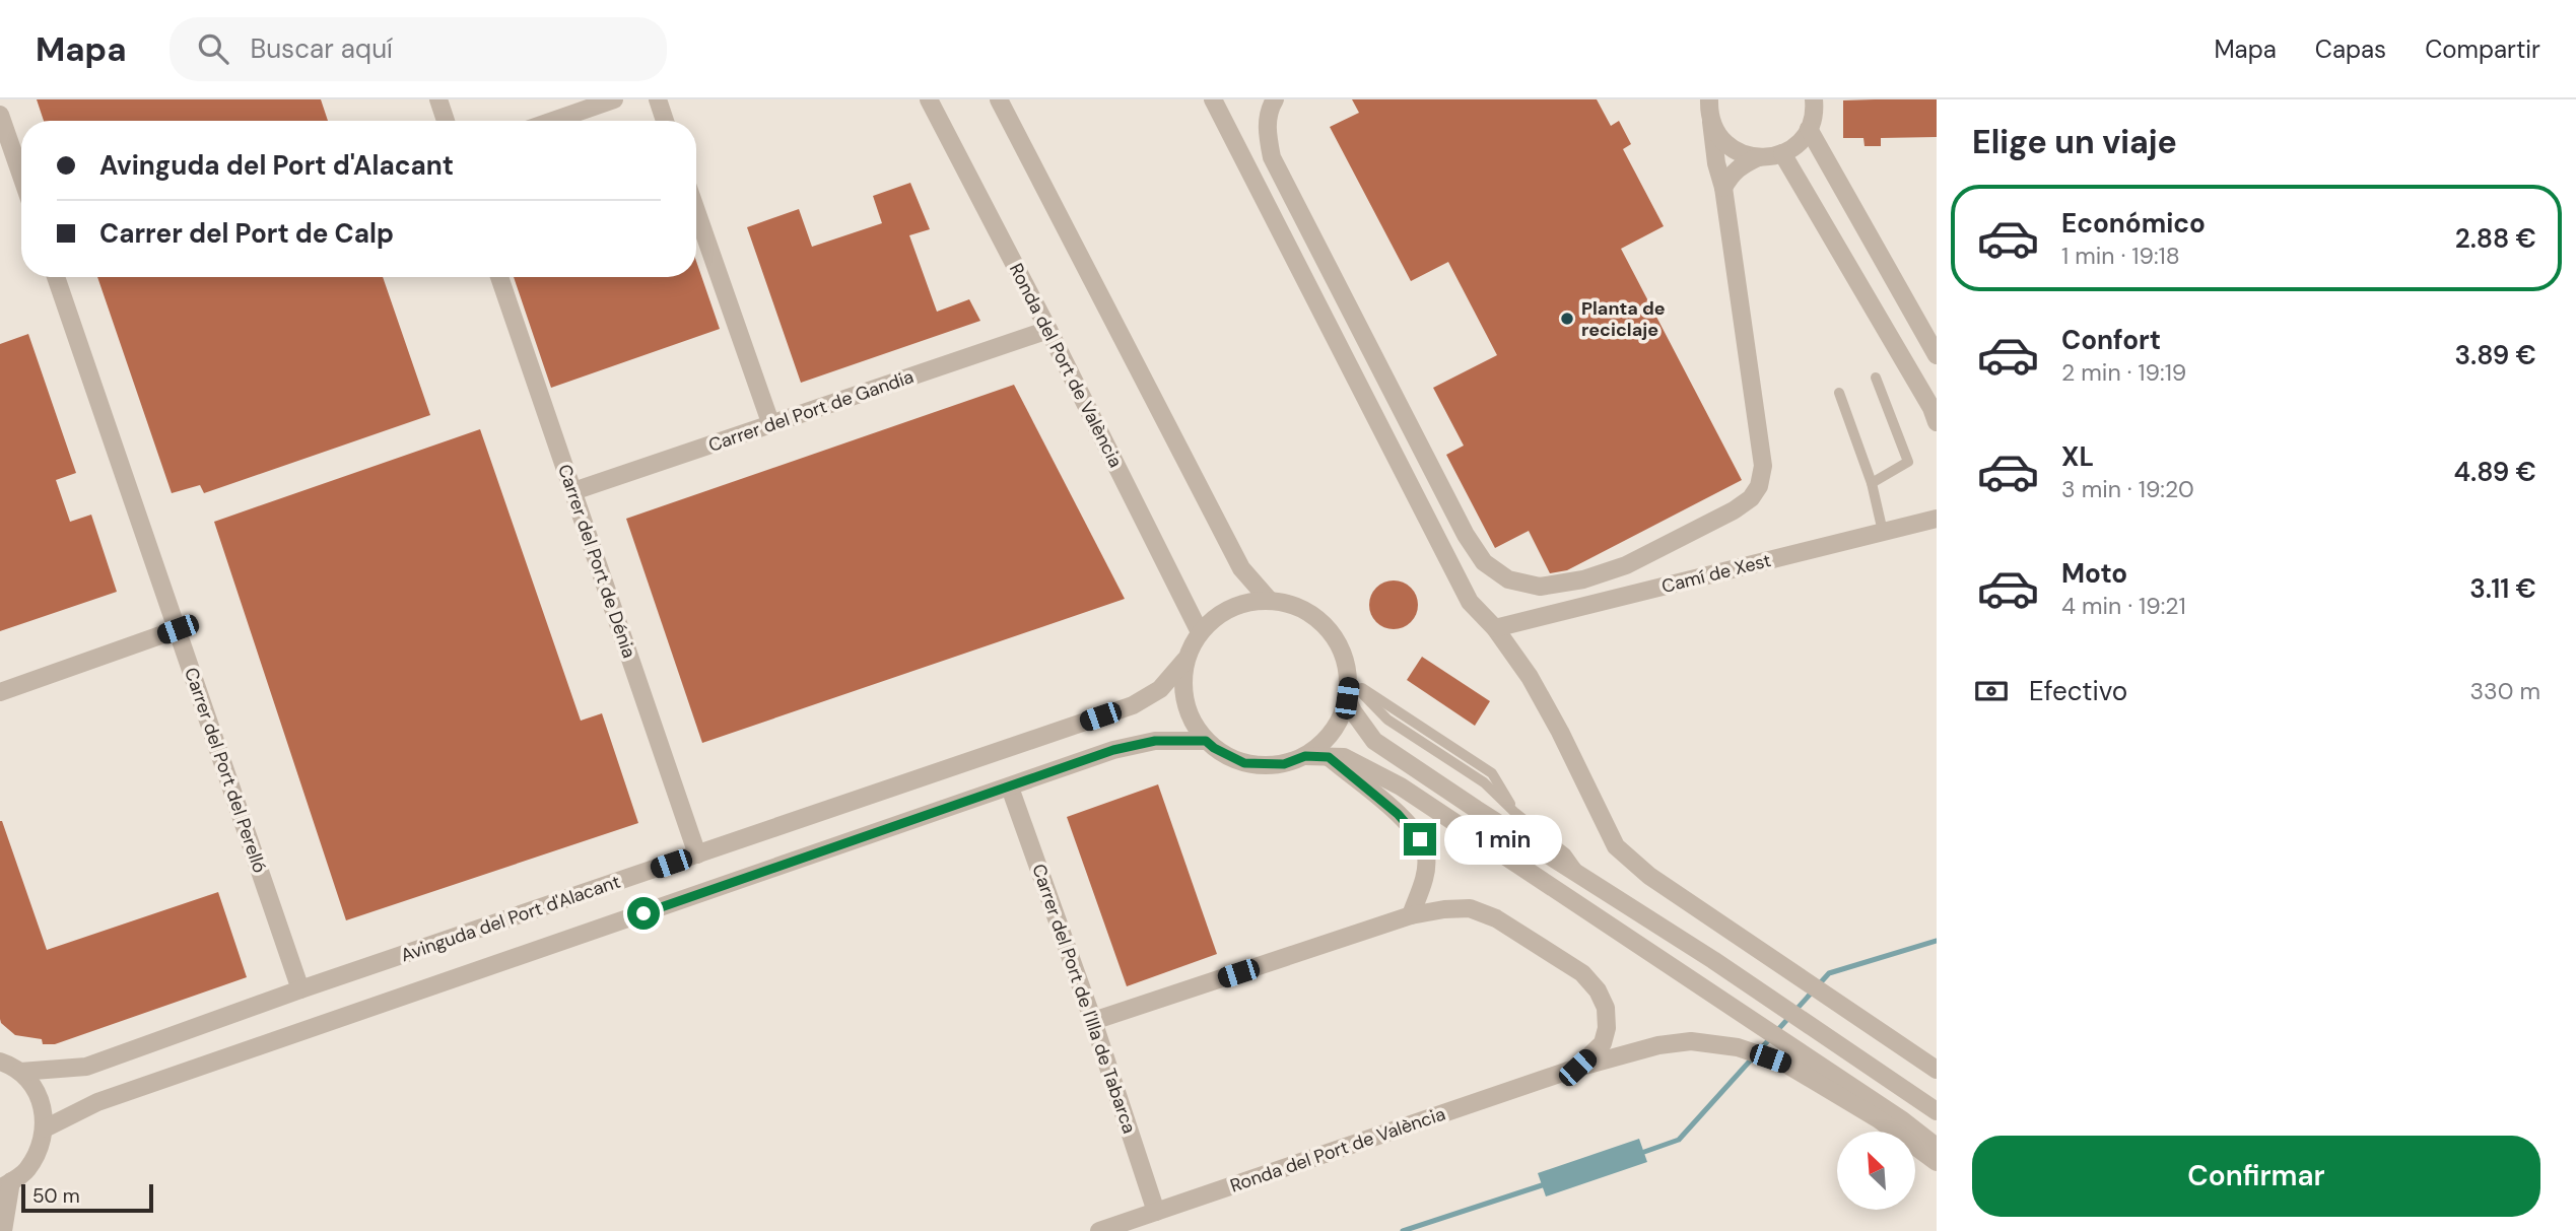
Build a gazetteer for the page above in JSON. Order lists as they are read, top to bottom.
{
  "streets": {
    "street": [
      "Ronda del Port de València",
      "Carrer del Port de Gandia",
      "Carrer del Port de Dénia",
      "Camí de Xest",
      "Carrer del Port del Perelló",
      "Avinguda del Port d'Alacant",
      "Carrer del Port de l'Illa de Tabarca"
    ]
  },
  "crossings": [
    ["Ronda del Port de València", "Carrer del Port de Gandia"],
    ["Ronda del Port de València", "Avinguda del Port d'Alacant"],
    ["Ronda del Port de València", "Carrer del Port de l'Illa de Tabarca"],
    ["Carrer del Port de Gandia", "Carrer del Port de Dénia"],
    ["Carrer del Port de Dénia", "Avinguda del Port d'Alacant"],
    ["Carrer del Port del Perelló", "Avinguda del Port d'Alacant"]
  ],
  "places": ["Planta de reciclaje"],
  "scale_bar": "50 m",
  "north": "top left",
  "page": {
    "header": "Mapa",
    "search": "Buscar aquí",
    "nav": ["Mapa", "Capas", "Compartir"],
    "heading": "Elige un viaje",
    "banner": ["Avinguda del Port d'Alacant", "Carrer del Port de Calp"],
    "list": [
      {
        "name": "Económico",
        "note": "1 min · 19:18",
        "value": "2.88 €"
      },
      {
        "name": "Confort",
        "note": "2 min · 19:19",
        "value": "3.89 €"
      },
      {
        "name": "XL",
        "note": "3 min · 19:20",
        "value": "4.89 €"
      },
      {
        "name": "Moto",
        "note": "4 min · 19:21",
        "value": "3.11 €"
      }
    ],
    "pay": ["Efectivo", "330 m"],
    "bubble": "1 min",
    "buttons": "Confirmar",
    "scale": "50 m"
  }
}
